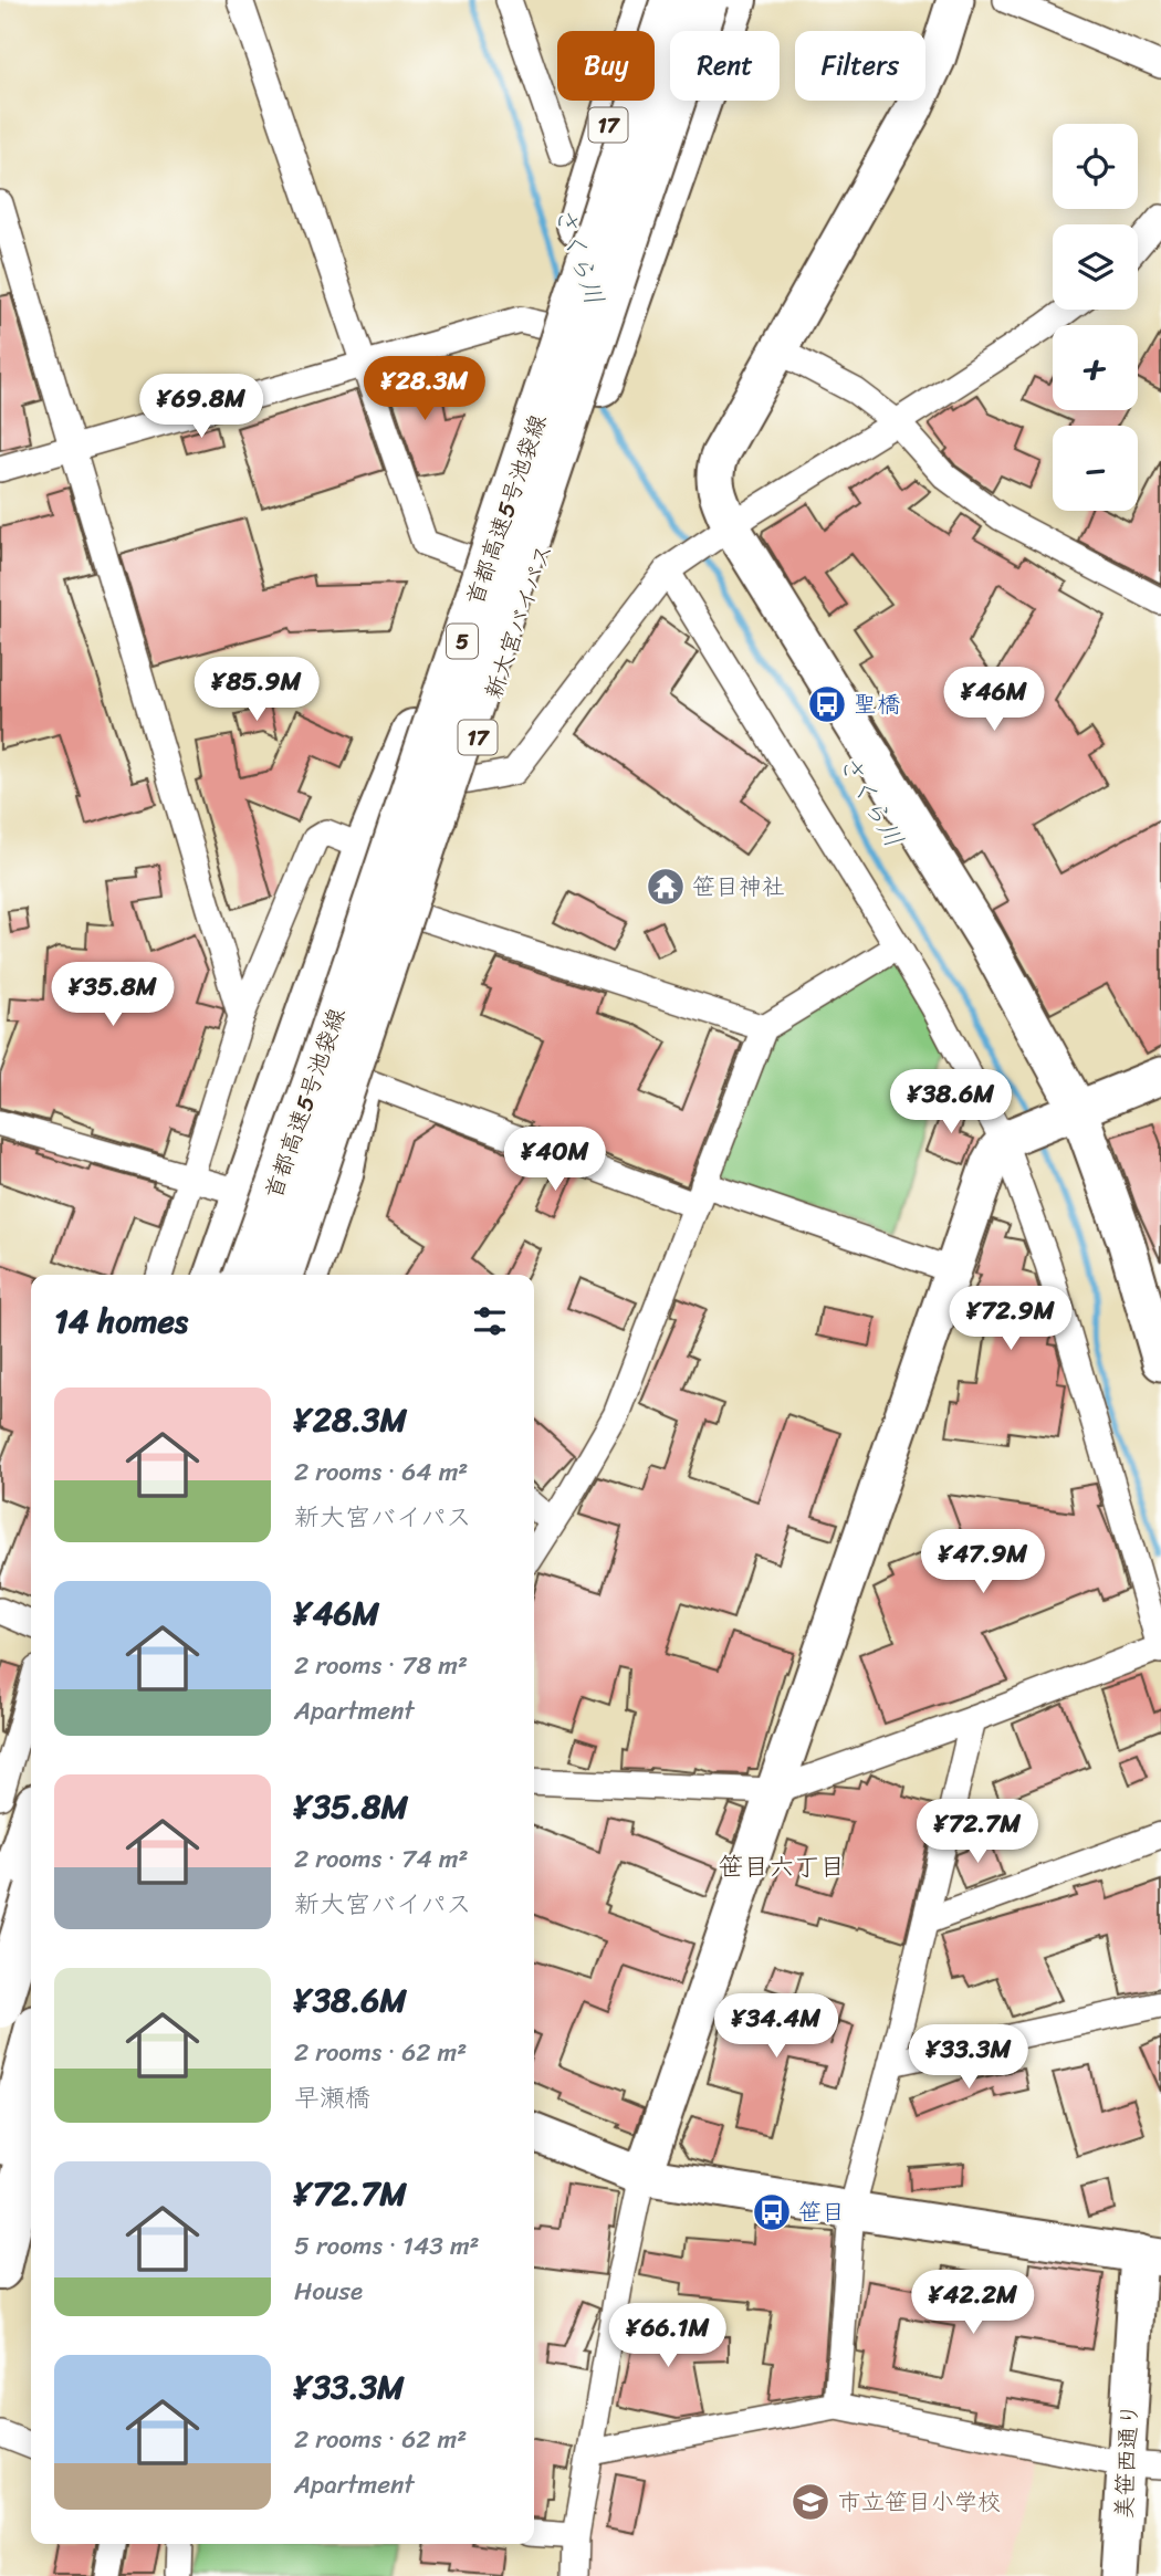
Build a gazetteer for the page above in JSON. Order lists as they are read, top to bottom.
{
  "streets": {
    "highway": [
      "17",
      "首都高速5号池袋線",
      "新大宮バイパス",
      "5"
    ],
    "street": ["美笹西通り"]
  },
  "crossings": [
    ["17", "新大宮バイパス"]
  ],
  "districts": ["笹目六丁目"],
  "water": ["さくら川"],
  "places": {
    "bus stop": ["聖橋", "笹目"],
    "temple": ["笹目神社"],
    "school or university": ["市立笹目小学校"]
  },
  "page": {
    "chip": ["Buy", "Rent", "Filters"],
    "map_buttons": ["+", "−"],
    "price": [
      "¥28.3M",
      "¥69.8M",
      "¥85.9M",
      "¥46M",
      "¥35.8M",
      "¥38.6M",
      "¥40M",
      "¥72.9M",
      "¥47.9M",
      "¥72.7M",
      "¥34.4M",
      "¥33.3M",
      "¥42.2M",
      "¥66.1M"
    ],
    "heading": "14 homes",
    "list": [
      {
        "name": "¥28.3M",
        "note": "2 rooms · 64 m² · 新大宮バイパス"
      },
      {
        "name": "¥46M",
        "note": "2 rooms · 78 m² · Apartment"
      },
      {
        "name": "¥35.8M",
        "note": "2 rooms · 74 m² · 新大宮バイパス"
      },
      {
        "name": "¥38.6M",
        "note": "2 rooms · 62 m² · 早瀬橋"
      },
      {
        "name": "¥72.7M",
        "note": "5 rooms · 143 m² · House"
      },
      {
        "name": "¥33.3M",
        "note": "2 rooms · 62 m² · Apartment"
      }
    ]
  }
}
